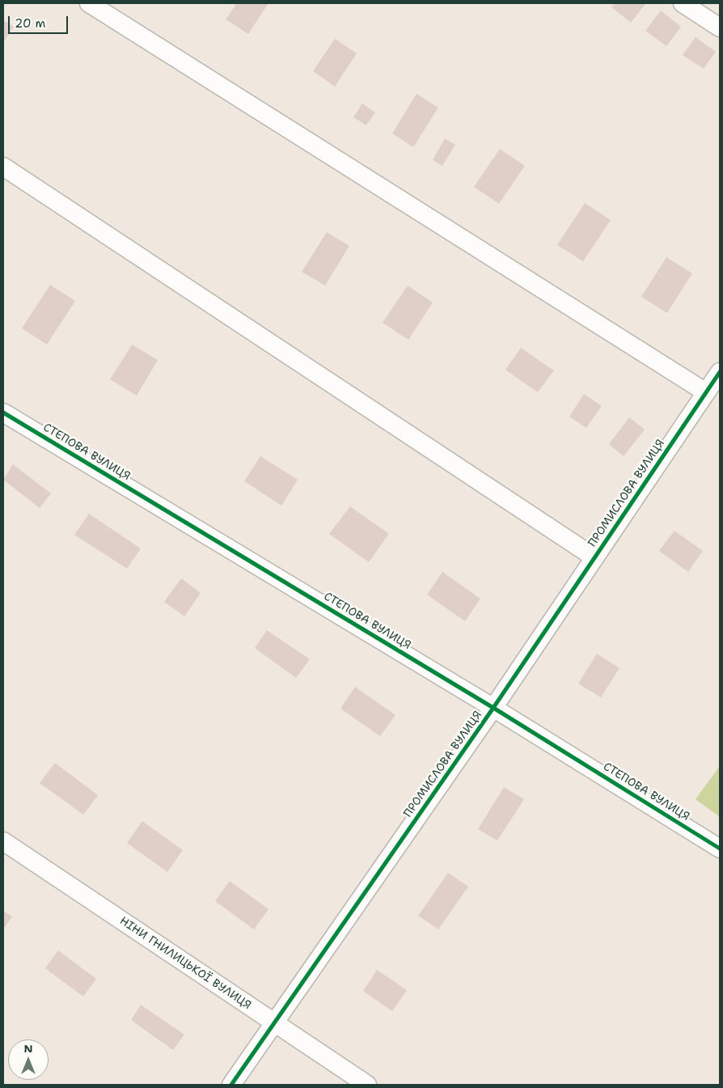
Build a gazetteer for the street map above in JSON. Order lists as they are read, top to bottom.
{
  "streets": {
    "street": ["СТЕПОВА ВУЛИЦЯ", "ПРОМИСЛОВА ВУЛИЦЯ", "НІНИ ГНИЛИЦЬКОЇ ВУЛИЦЯ"]
  },
  "crossings": [
    ["СТЕПОВА ВУЛИЦЯ", "ПРОМИСЛОВА ВУЛИЦЯ"],
    ["ПРОМИСЛОВА ВУЛИЦЯ", "НІНИ ГНИЛИЦЬКОЇ ВУЛИЦЯ"]
  ],
  "scale_bar": "20 m",
  "north": "top"
}
